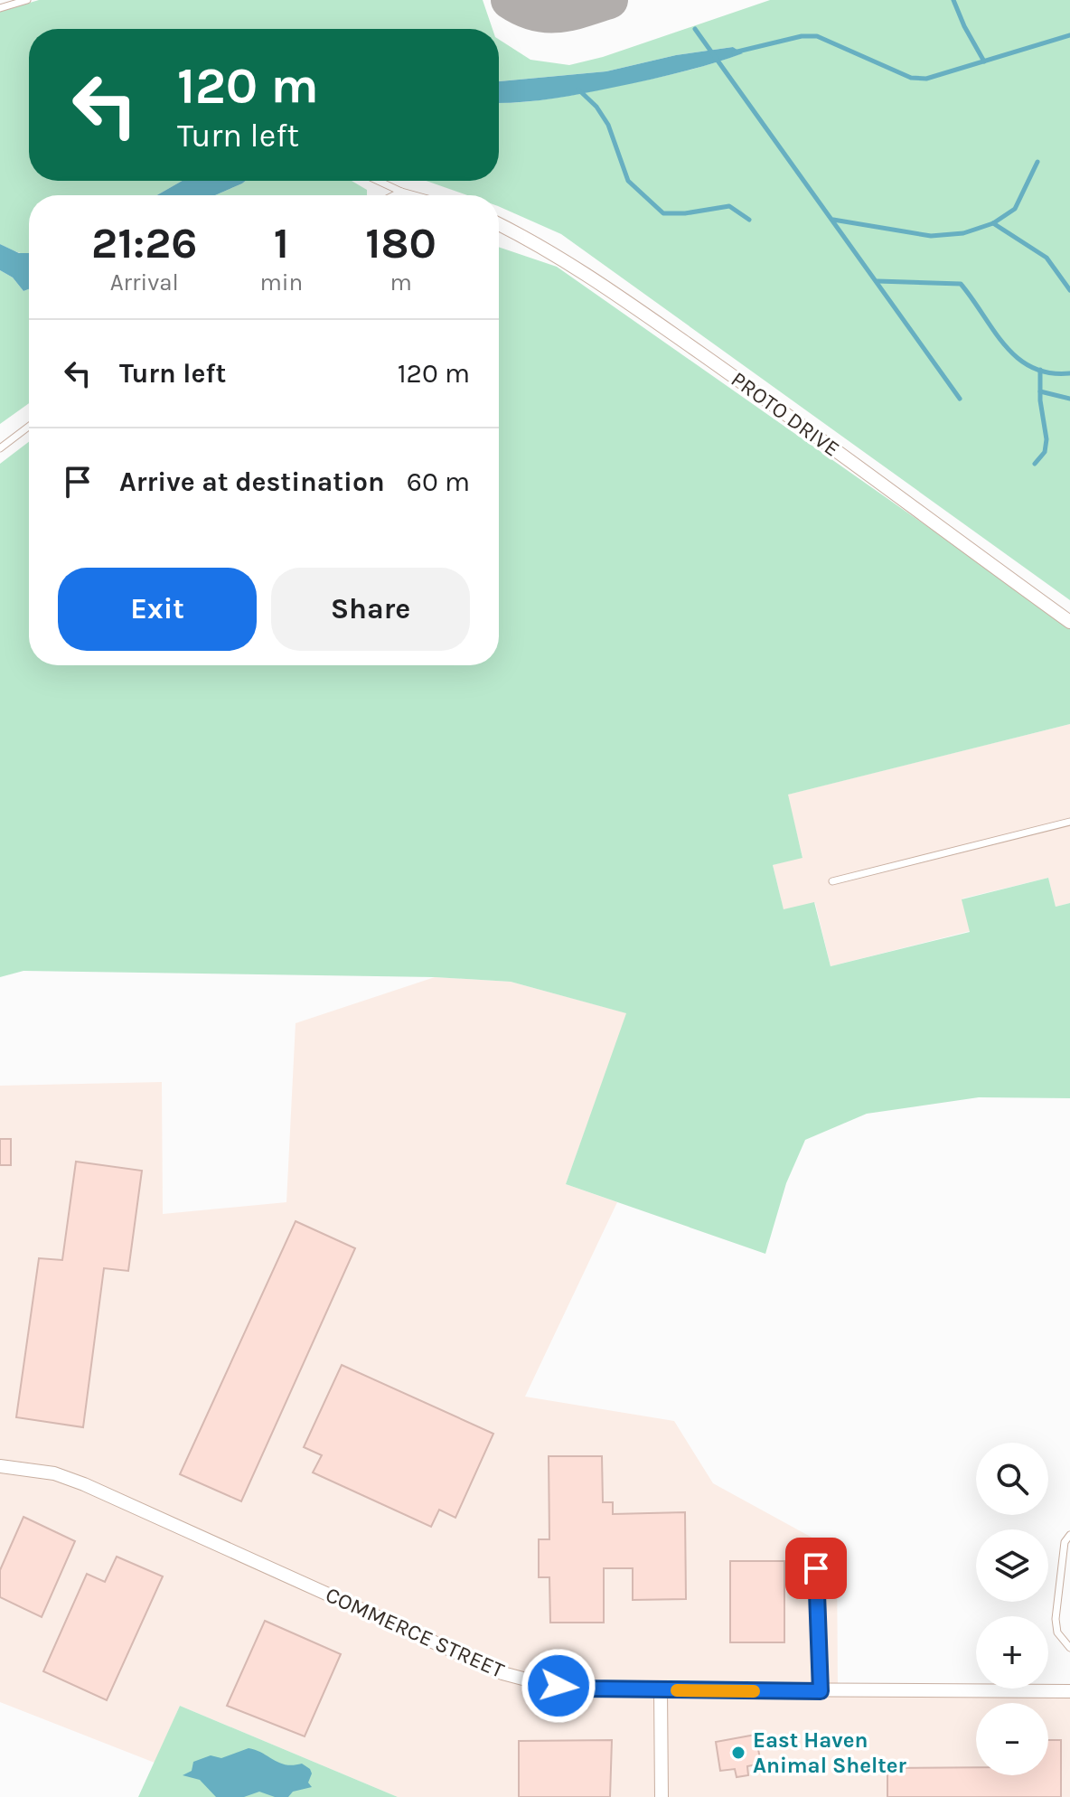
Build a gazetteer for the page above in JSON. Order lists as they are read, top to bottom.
{
  "streets": {
    "street": ["PROTO DRIVE", "COMMERCE STREET"]
  },
  "places": ["East Haven Animal Shelter"],
  "page": {
    "turn": ["120 m", "Turn left"],
    "eta": [
      "21:26",
      "Arrival",
      "1",
      "min",
      "180",
      "m"
    ],
    "list": [
      {
        "name": "Turn left",
        "value": "120 m"
      },
      {
        "name": "Arrive at destination",
        "value": "60 m"
      }
    ],
    "buttons": ["Exit", "Share"],
    "map_buttons": ["+", "−"]
  }
}
